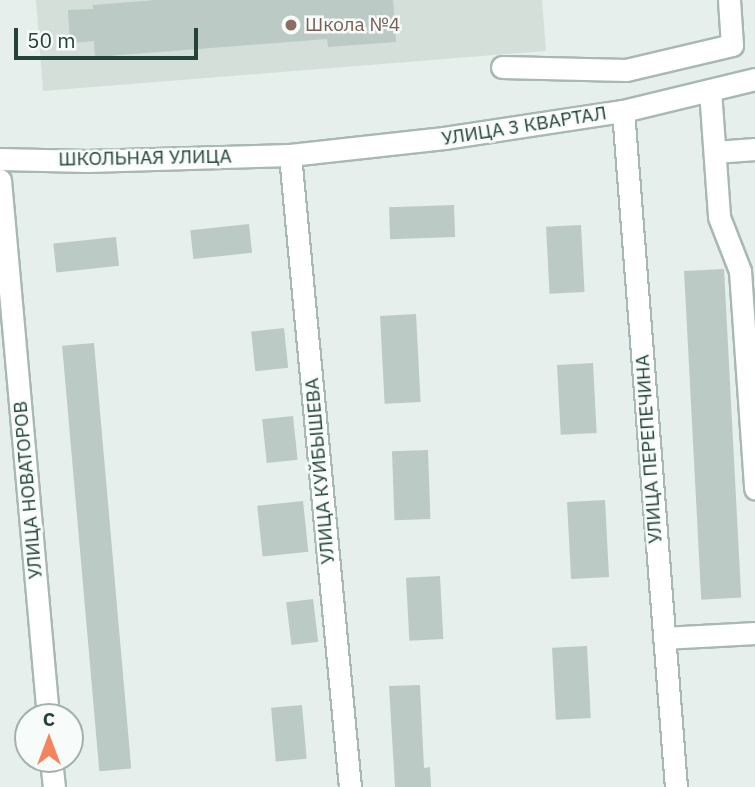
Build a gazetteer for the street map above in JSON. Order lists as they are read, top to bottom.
{
  "streets": {
    "street": [
      "УЛИЦА 3 КВАРТАЛ",
      "ШКОЛЬНАЯ УЛИЦА",
      "УЛИЦА ПЕРЕПЕЧИНА",
      "УЛИЦА КУЙБЫШЕВА",
      "УЛИЦА НОВАТОРОВ"
    ]
  },
  "crossings": [
    ["УЛИЦА 3 КВАРТАЛ", "ШКОЛЬНАЯ УЛИЦА"],
    ["УЛИЦА 3 КВАРТАЛ", "УЛИЦА ПЕРЕПЕЧИНА"],
    ["УЛИЦА 3 КВАРТАЛ", "УЛИЦА КУЙБЫШЕВА"],
    ["ШКОЛЬНАЯ УЛИЦА", "УЛИЦА КУЙБЫШЕВА"]
  ],
  "places": ["Школа №4"],
  "scale_bar": "50 m",
  "north": "top"
}
